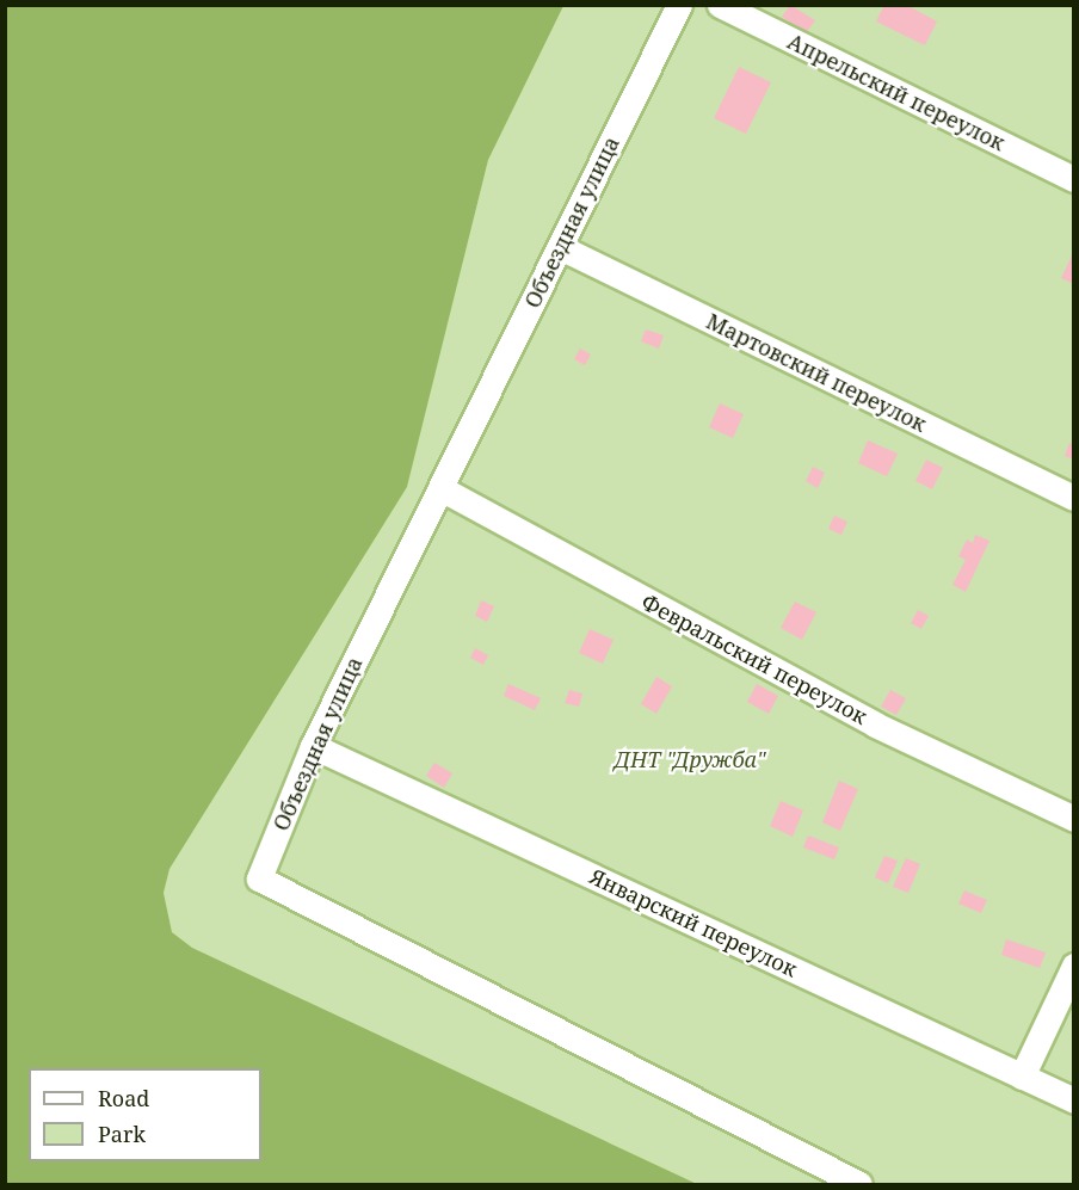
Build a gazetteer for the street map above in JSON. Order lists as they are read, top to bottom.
{
  "streets": {
    "street": [
      "Апрельский переулок",
      "Объездная улица",
      "Мартовский переулок",
      "Февральский переулок",
      "Январский переулок"
    ]
  },
  "crossings": [
    ["Объездная улица", "Мартовский переулок"],
    ["Объездная улица", "Февральский переулок"],
    ["Объездная улица", "Январский переулок"]
  ],
  "parks": ["ДНТ \"Дружба\""],
  "legend": ["Road", "Park"]
}
